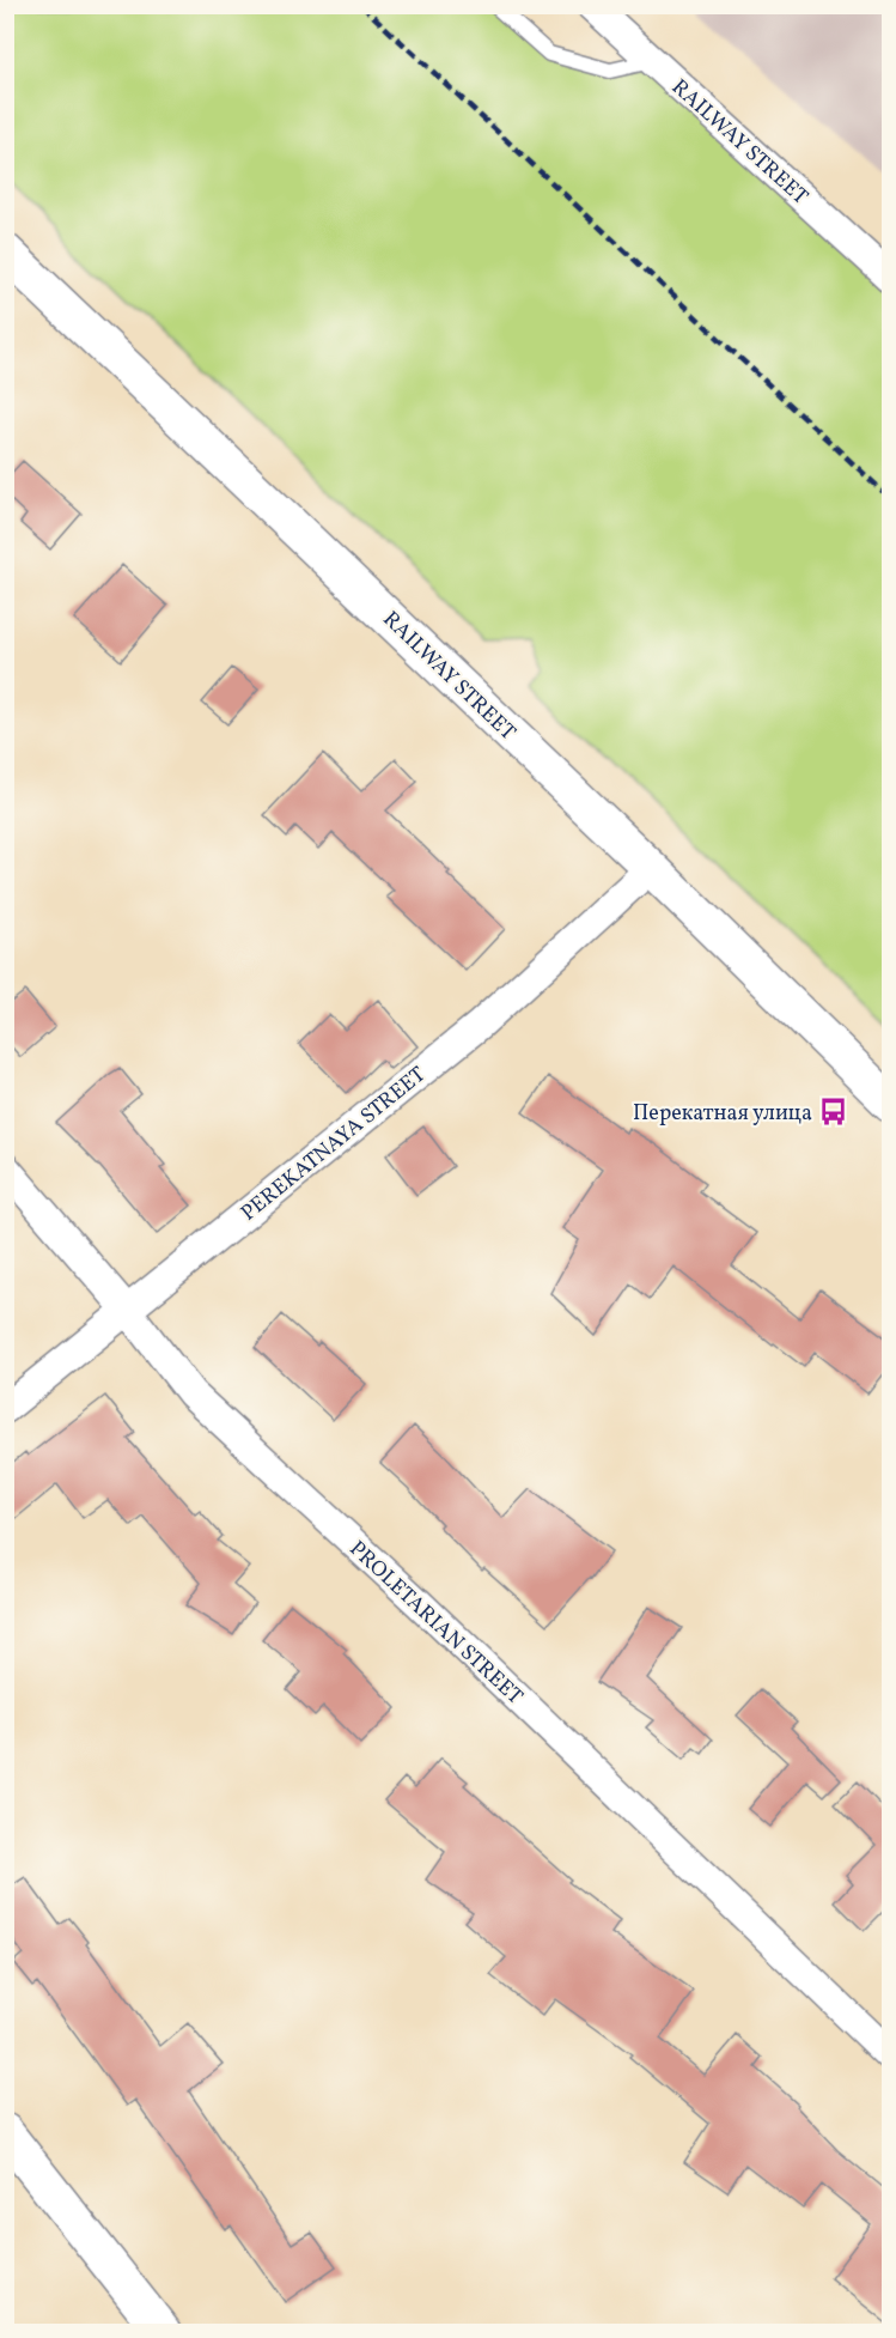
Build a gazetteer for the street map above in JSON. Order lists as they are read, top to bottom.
{
  "streets": {
    "street": ["RAILWAY STREET", "PEREKATNAYA STREET", "PROLETARIAN STREET"]
  },
  "crossings": [
    ["RAILWAY STREET", "PEREKATNAYA STREET"],
    ["PEREKATNAYA STREET", "PROLETARIAN STREET"]
  ],
  "places": {
    "bus stop": ["Перекатная улица"]
  }
}
